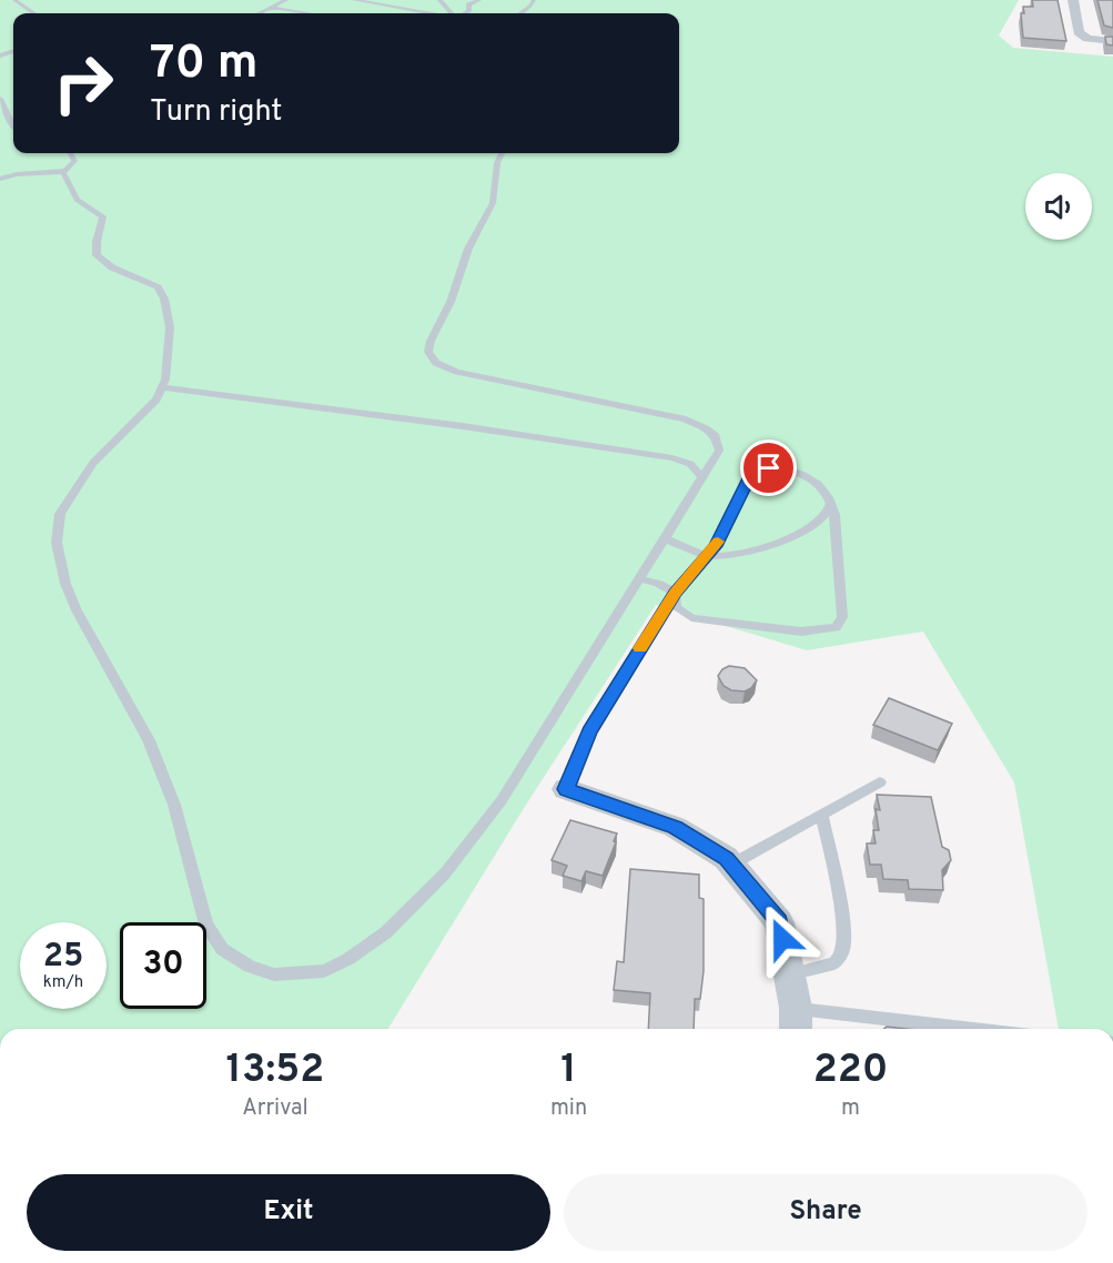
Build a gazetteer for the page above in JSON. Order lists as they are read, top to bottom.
{
  "page": {
    "turn": ["70 m", "Turn right"],
    "speed": "25 km/h",
    "limit": "30",
    "eta": [
      "13:52",
      "Arrival",
      "1",
      "min",
      "220",
      "m"
    ],
    "buttons": ["Exit", "Share"]
  }
}
